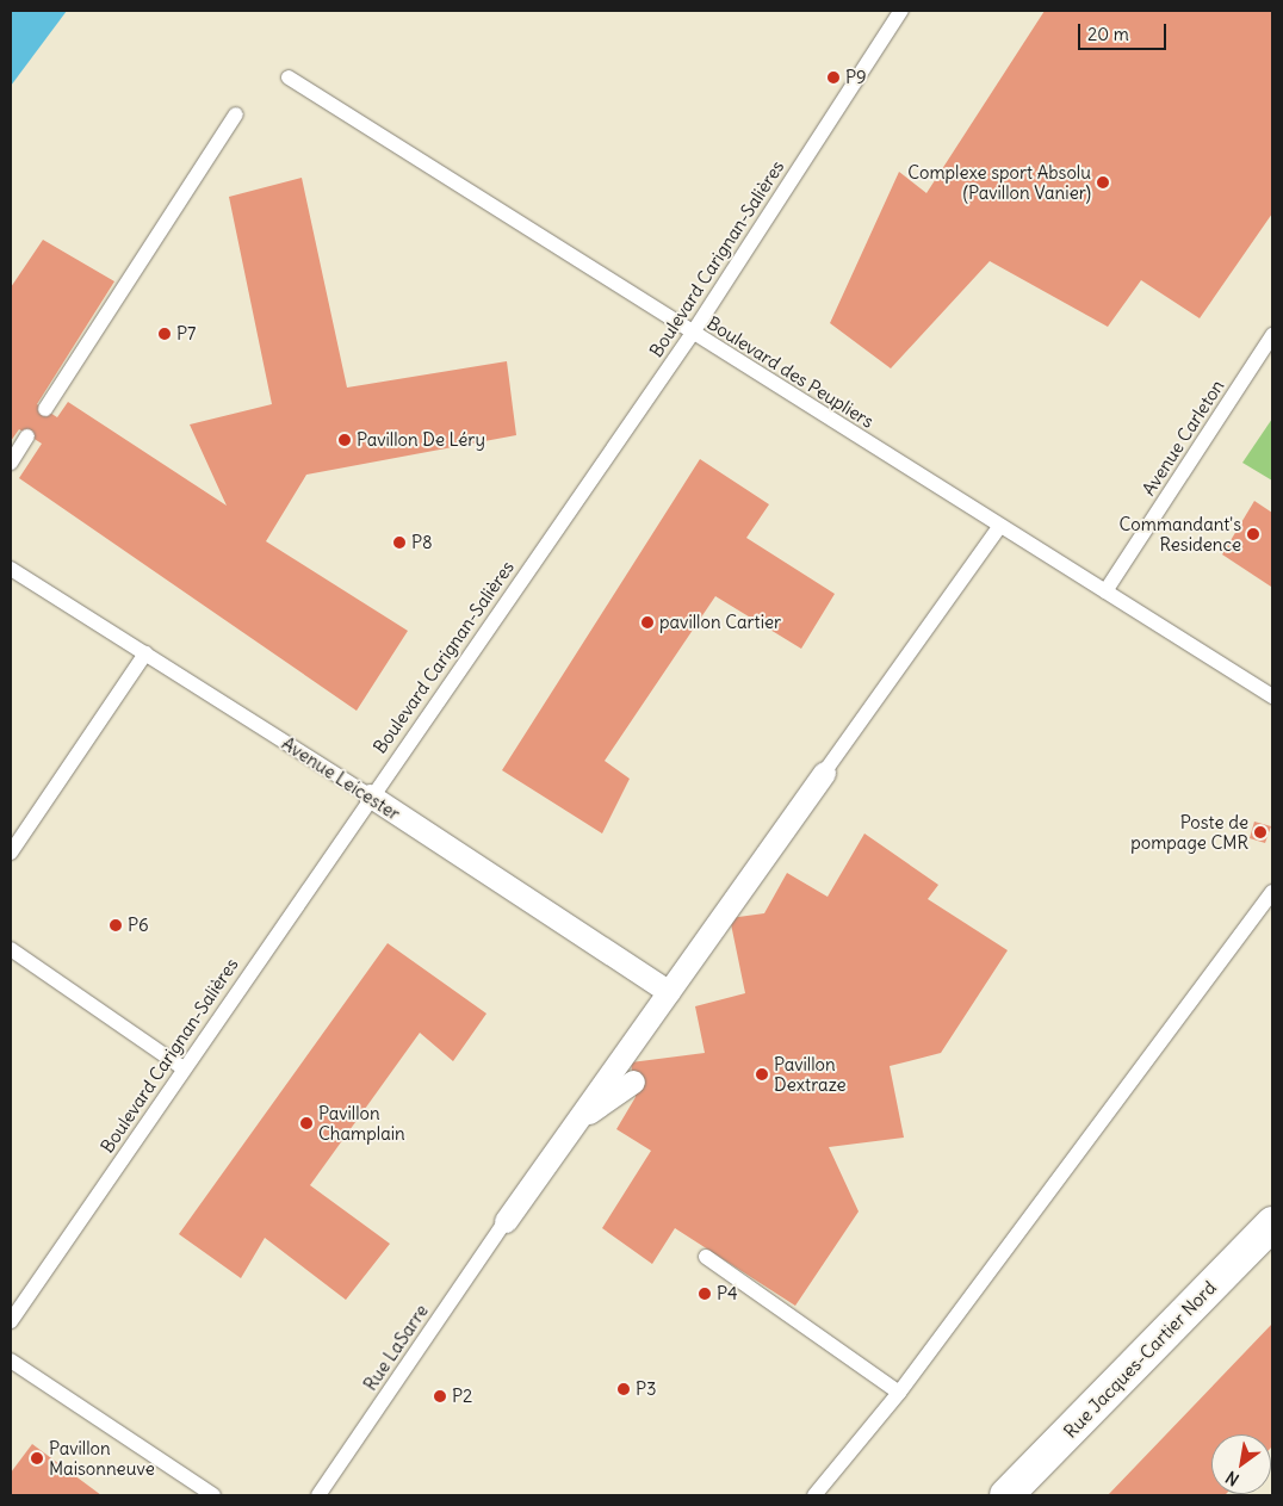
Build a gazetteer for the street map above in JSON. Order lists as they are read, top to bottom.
{
  "streets": {
    "street": ["Avenue Leicester", "Rue Jacques-Cartier Nord"],
    "lane": [
      "Boulevard Carignan-Salières",
      "Boulevard des Peupliers",
      "Avenue Carleton",
      "Rue LaSarre"
    ]
  },
  "crossings": [
    ["Boulevard Carignan-Salières", "Boulevard des Peupliers"],
    ["Boulevard Carignan-Salières", "Avenue Leicester"],
    ["Boulevard des Peupliers", "Avenue Carleton"]
  ],
  "places": [
    "P9",
    "Complexe sport Absolu (Pavillon Vanier)",
    "P7",
    "Pavillon De Léry",
    "Commandant's Residence",
    "P8",
    "pavillon Cartier",
    "Poste de pompage CMR",
    "P6",
    "Pavillon Dextraze",
    "Pavillon Champlain",
    "P4",
    "P3",
    "P2",
    "Pavillon Maisonneuve"
  ],
  "scale_bar": "20 m",
  "north": "bottom left"
}
